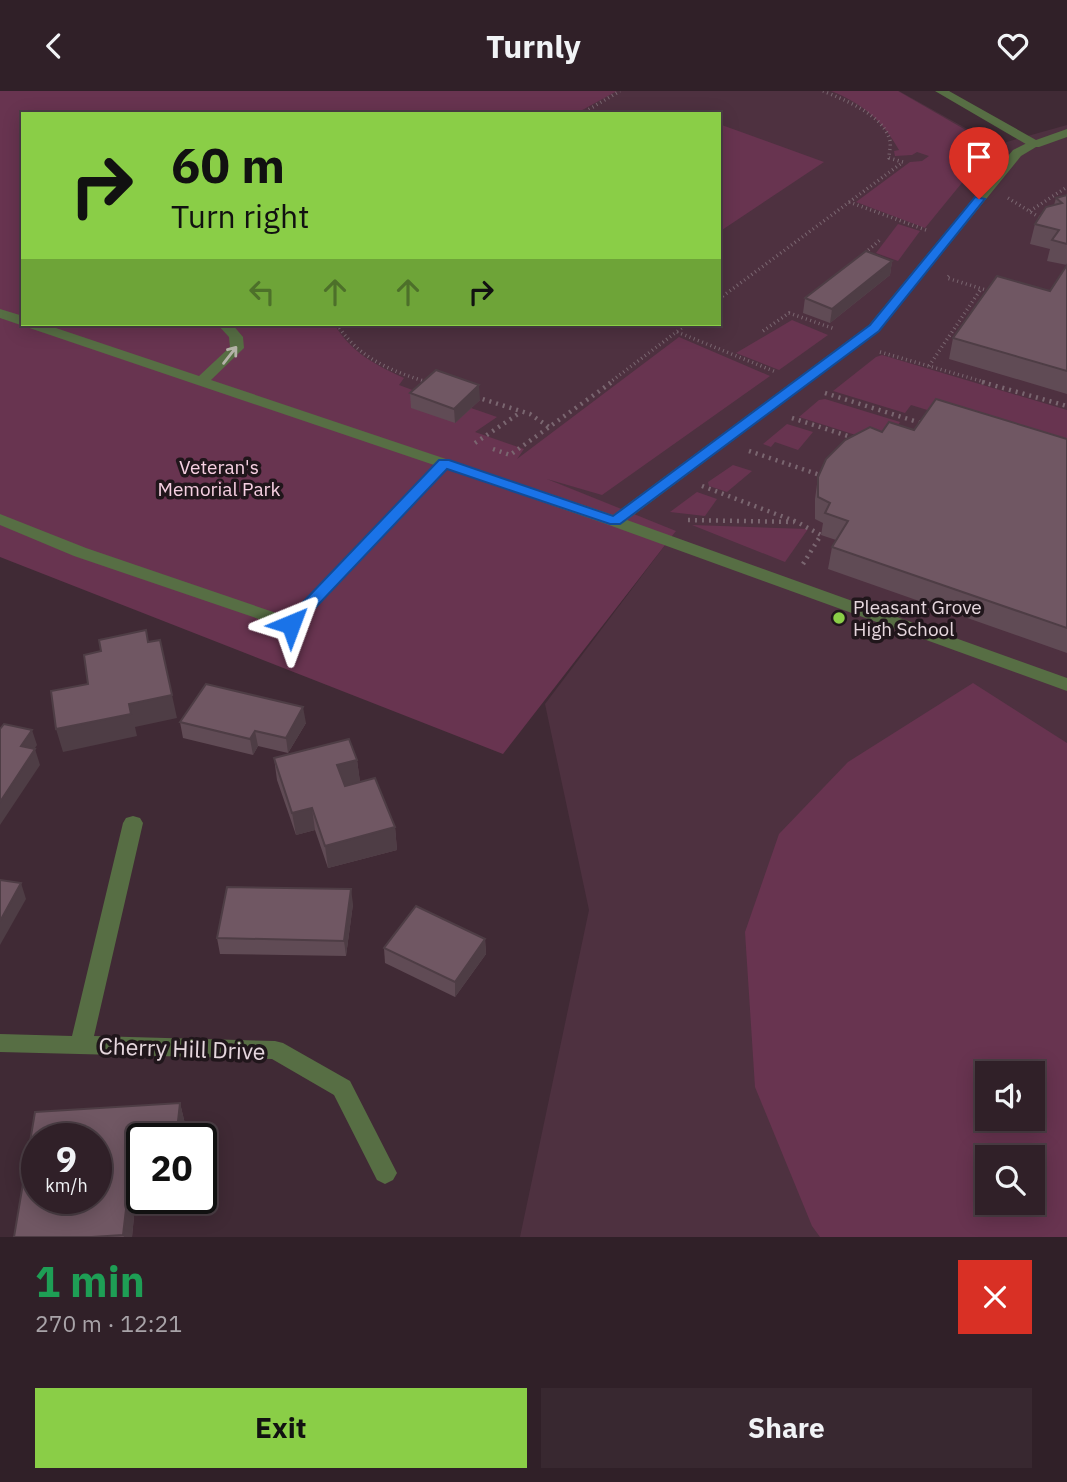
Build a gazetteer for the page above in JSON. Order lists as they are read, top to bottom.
{
  "streets": {
    "street": ["Cherry Hill Drive"]
  },
  "parks": ["Veteran's Memorial Park"],
  "places": ["Pleasant Grove High School"],
  "page": {
    "header": "Turnly",
    "turn": ["60 m", "Turn right"],
    "speed": "9 km/h",
    "limit": "20",
    "heading": ["1 min", "270 m · 12:21"],
    "buttons": ["Exit", "Share"]
  }
}
